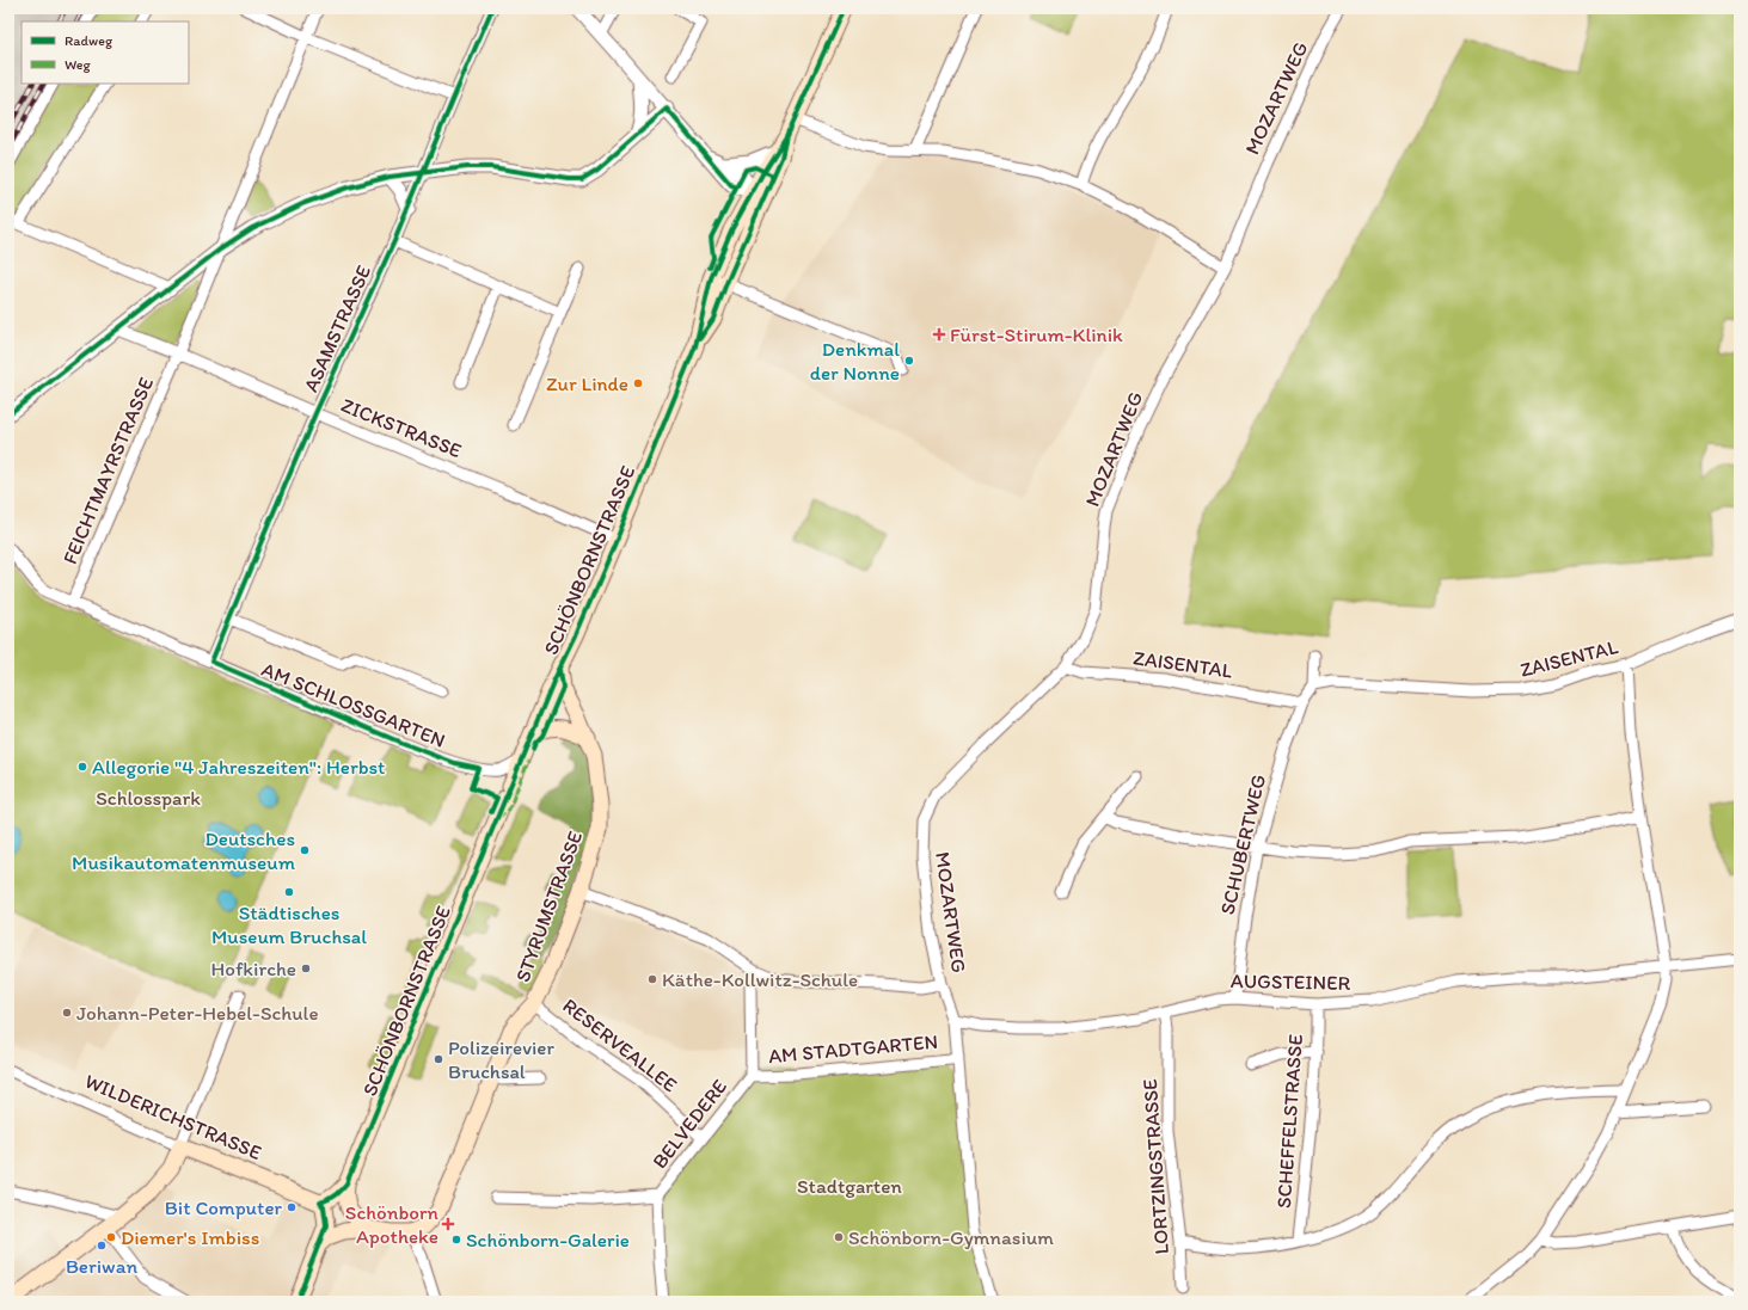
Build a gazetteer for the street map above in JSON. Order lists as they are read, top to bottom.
{
  "streets": {
    "main road": ["SCHÖNBORNSTRASSE", "STYRUMSTRASSE", "WILDERICHSTRASSE"],
    "street": [
      "MOZARTWEG",
      "ASAMSTRASSE",
      "ZICKSTRASSE",
      "FEICHTMAYRSTRASSE",
      "ZAISENTAL",
      "AM SCHLOSSGARTEN",
      "SCHUBERTWEG",
      "AUGSTEINER",
      "RESERVEALLEE",
      "AM STADTGARTEN",
      "SCHEFFELSTRASSE",
      "BELVEDERE",
      "LORTZINGSTRASSE"
    ]
  },
  "crossings": [
    ["MOZARTWEG", "ZAISENTAL"],
    ["MOZARTWEG", "AUGSTEINER"],
    ["MOZARTWEG", "AM STADTGARTEN"],
    ["ASAMSTRASSE", "ZICKSTRASSE"],
    ["ASAMSTRASSE", "AM SCHLOSSGARTEN"],
    ["ZICKSTRASSE", "FEICHTMAYRSTRASSE"],
    ["ZICKSTRASSE", "SCHÖNBORNSTRASSE"],
    ["FEICHTMAYRSTRASSE", "AM SCHLOSSGARTEN"],
    ["SCHÖNBORNSTRASSE", "AM SCHLOSSGARTEN"],
    ["SCHÖNBORNSTRASSE", "STYRUMSTRASSE"],
    ["SCHÖNBORNSTRASSE", "WILDERICHSTRASSE"],
    ["ZAISENTAL", "SCHUBERTWEG"],
    ["SCHUBERTWEG", "AUGSTEINER"],
    ["STYRUMSTRASSE", "RESERVEALLEE"],
    ["AUGSTEINER", "SCHEFFELSTRASSE"],
    ["AUGSTEINER", "LORTZINGSTRASSE"],
    ["RESERVEALLEE", "BELVEDERE"],
    ["AM STADTGARTEN", "BELVEDERE"]
  ],
  "parks": ["Schlosspark", "Stadtgarten"],
  "places": {
    "health": ["Fürst-Stirum-Klinik", "Schönborn Apotheke"],
    "other": [
      "Denkmal der Nonne",
      "Zur Linde",
      "Allegorie \"4 Jahreszeiten\": Herbst",
      "Deutsches Musikautomatenmuseum",
      "Städtisches Museum Bruchsal",
      "Hofkirche",
      "Käthe-Kollwitz-Schule",
      "Johann-Peter-Hebel-Schule",
      "Polizeirevier Bruchsal",
      "Bit Computer",
      "Diemer's Imbiss",
      "Schönborn-Gymnasium",
      "Schönborn-Galerie",
      "Beriwan"
    ]
  },
  "legend": ["Radweg", "Weg"]
}
